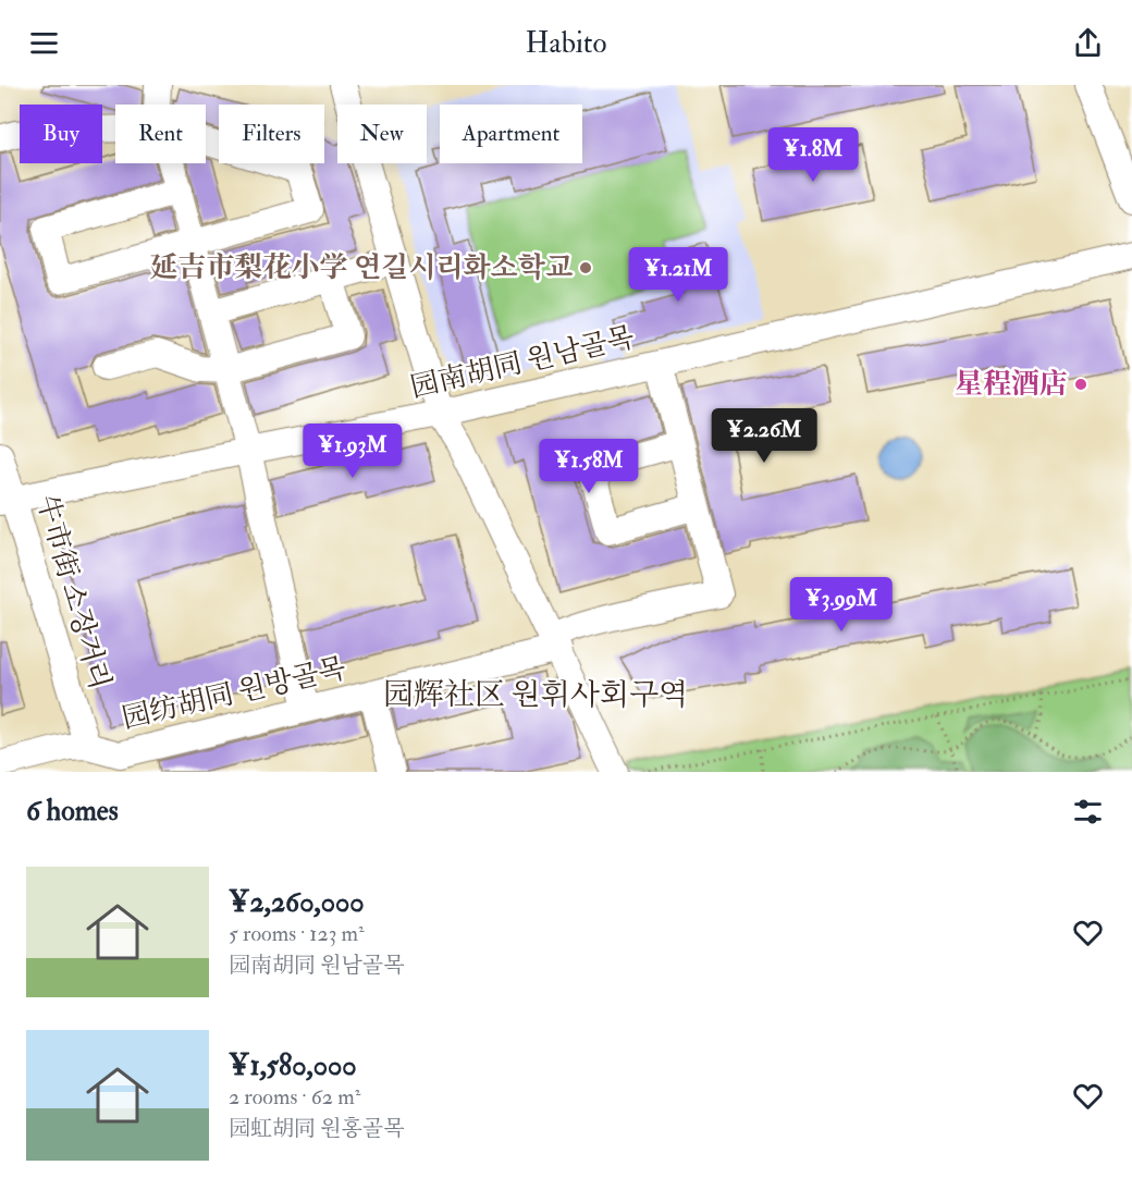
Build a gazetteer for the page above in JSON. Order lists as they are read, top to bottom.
{
  "streets": {
    "street": ["园南胡同 원남골목", "牛市街 소장거리", "园纺胡同 원방골목"]
  },
  "crossings": [
    ["园南胡同 원남골목", "牛市街 소장거리"],
    ["牛市街 소장거리", "园纺胡同 원방골목"]
  ],
  "districts": ["园辉社区 원휘사회구역"],
  "places": ["延吉市梨花小学 연길시리화소학교", "星程酒店"],
  "page": {
    "header": "Habito",
    "chip": [
      "Buy",
      "Rent",
      "Filters",
      "New",
      "Apartment"
    ],
    "price": [
      "¥1.8M",
      "¥1.21M",
      "¥2.26M",
      "¥1.93M",
      "¥1.58M",
      "¥3.99M"
    ],
    "heading": "6 homes",
    "list": [
      {
        "name": "¥2,260,000",
        "note": "5 rooms · 123 m² · 园南胡同 원남골목"
      },
      {
        "name": "¥1,580,000",
        "note": "2 rooms · 62 m² · 园虹胡同 원홍골목"
      }
    ]
  }
}
